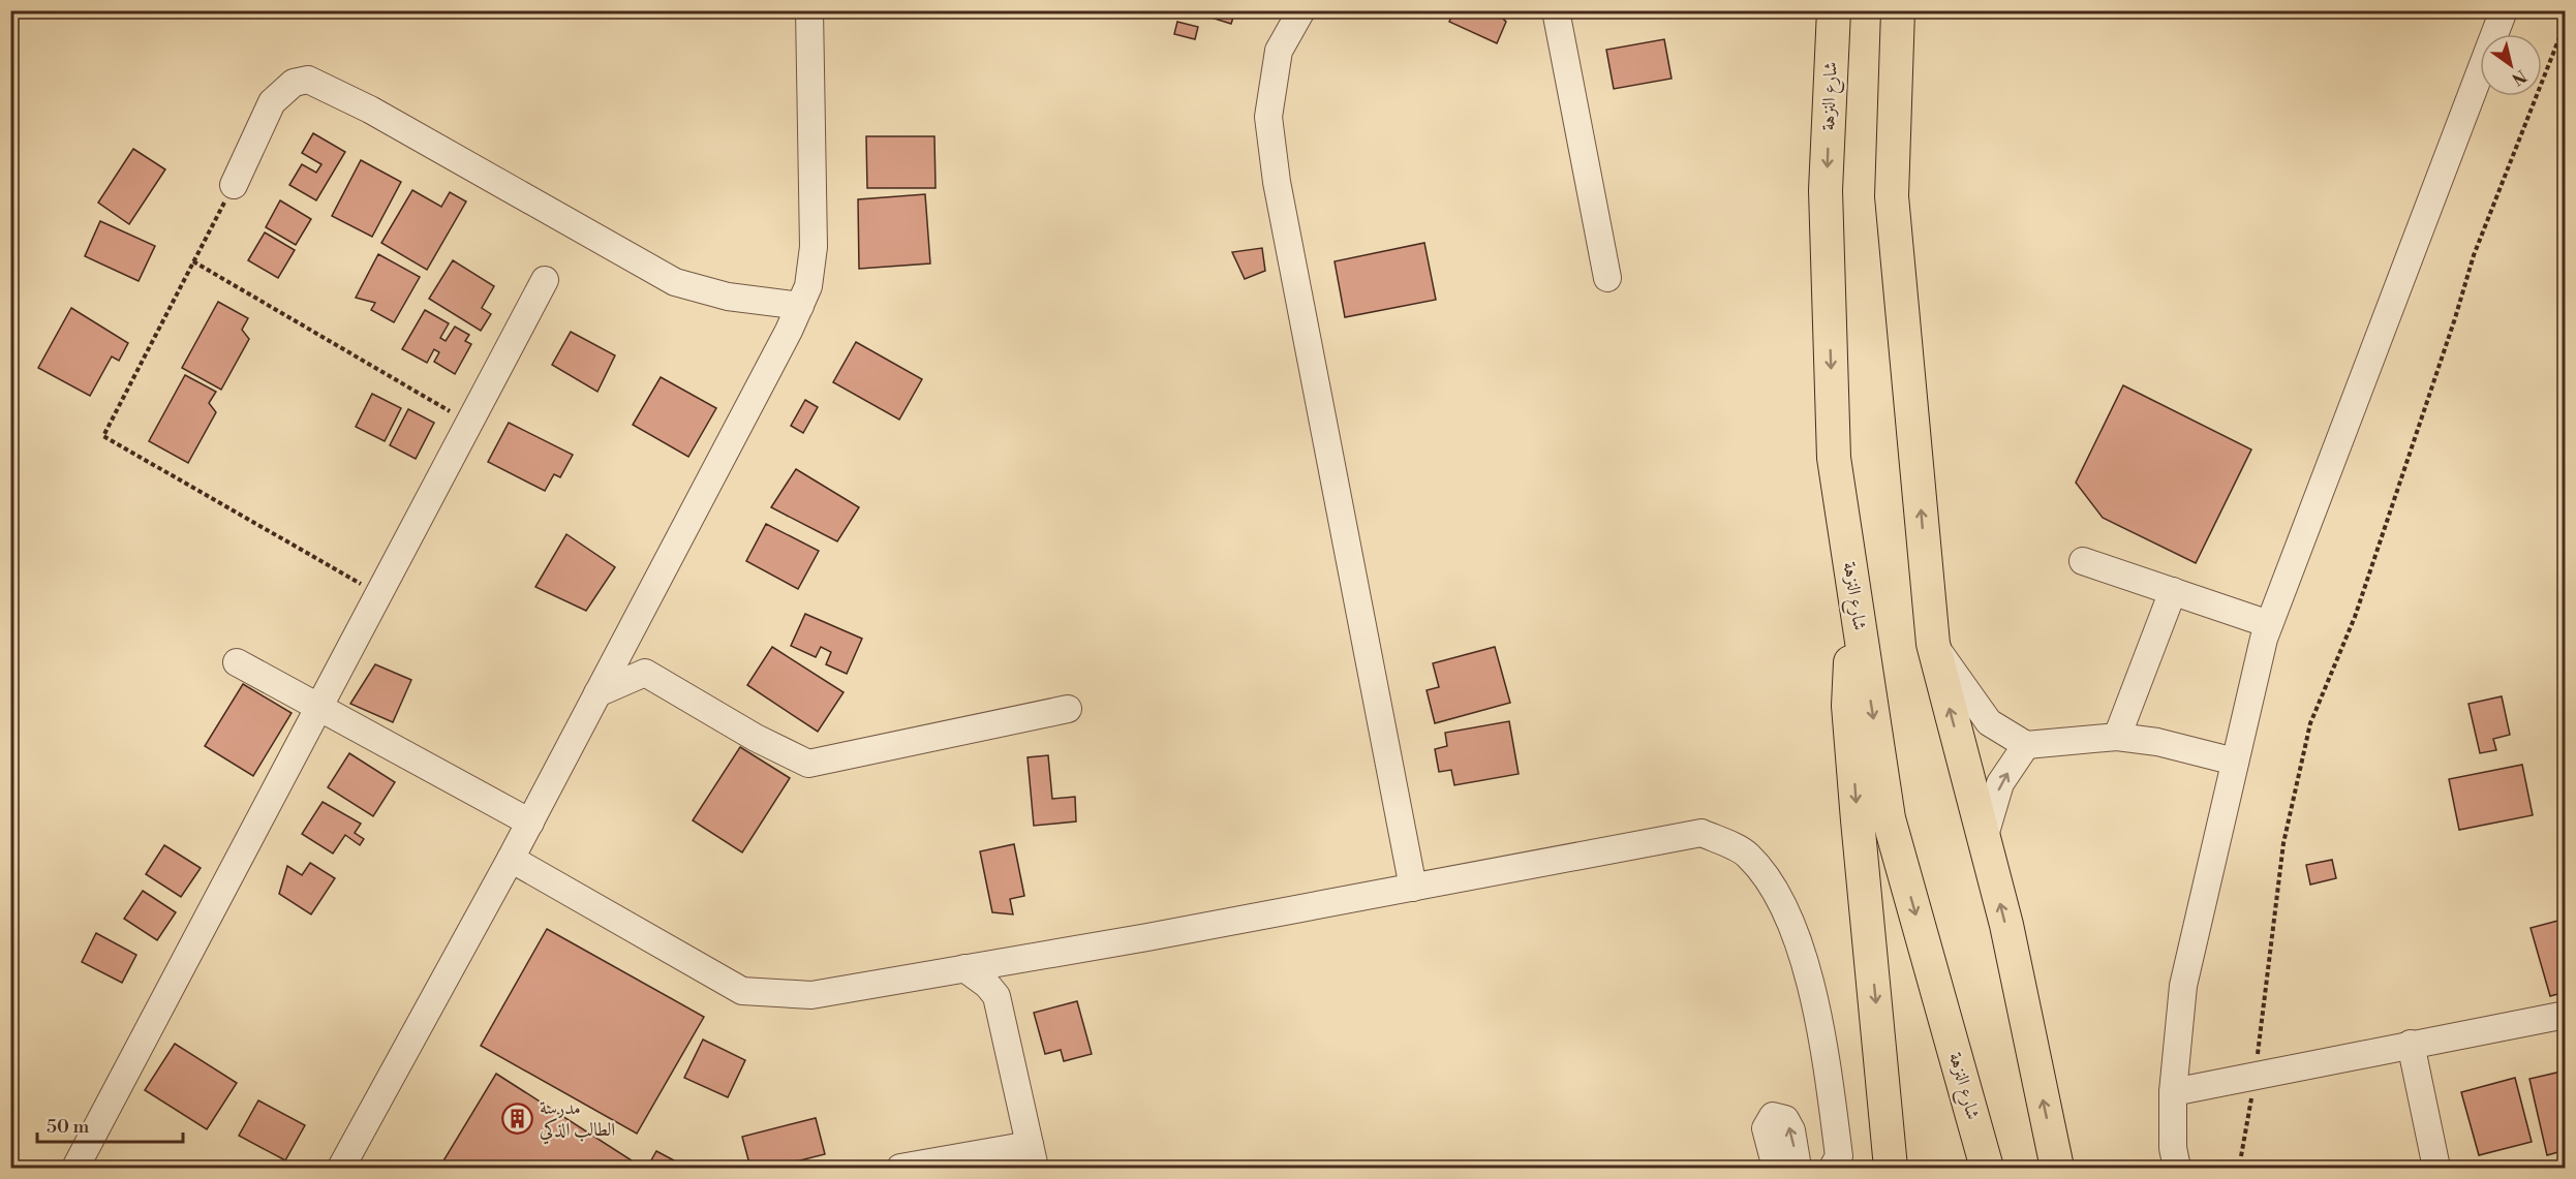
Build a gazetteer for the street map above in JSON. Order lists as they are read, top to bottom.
{
  "streets": {
    "main road": ["شارع النزهة"]
  },
  "places": {
    "building": ["مدرسة الطالب الذكي"]
  },
  "scale_bar": "50 m",
  "north": "bottom right"
}
